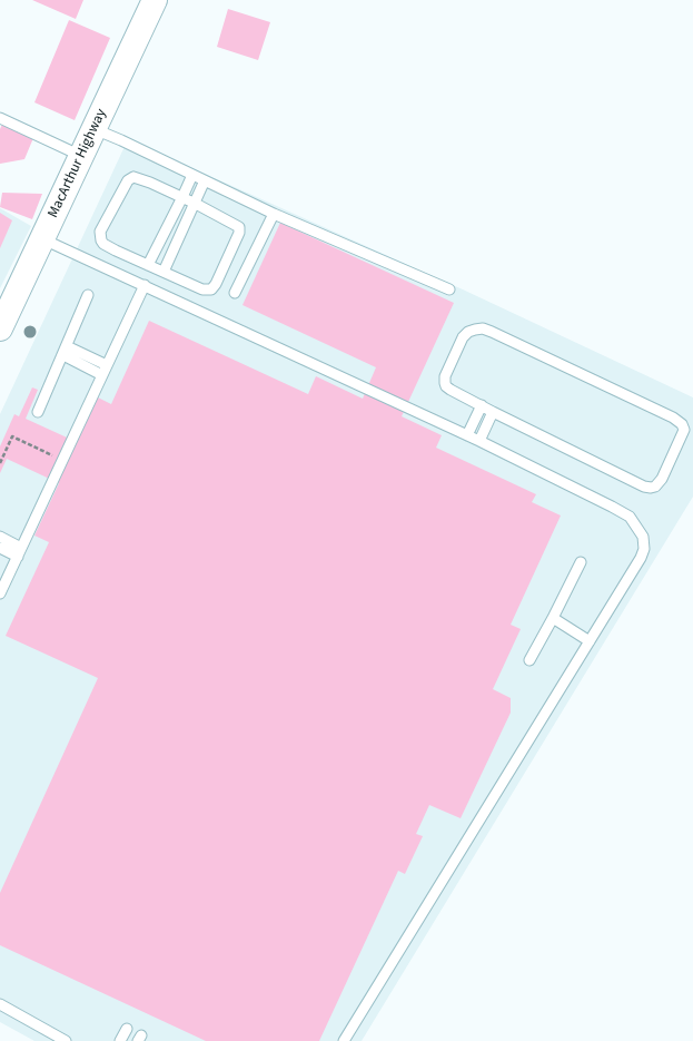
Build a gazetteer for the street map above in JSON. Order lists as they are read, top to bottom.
{
  "streets": {
    "highway": ["MacArthur Highway"]
  }
}
